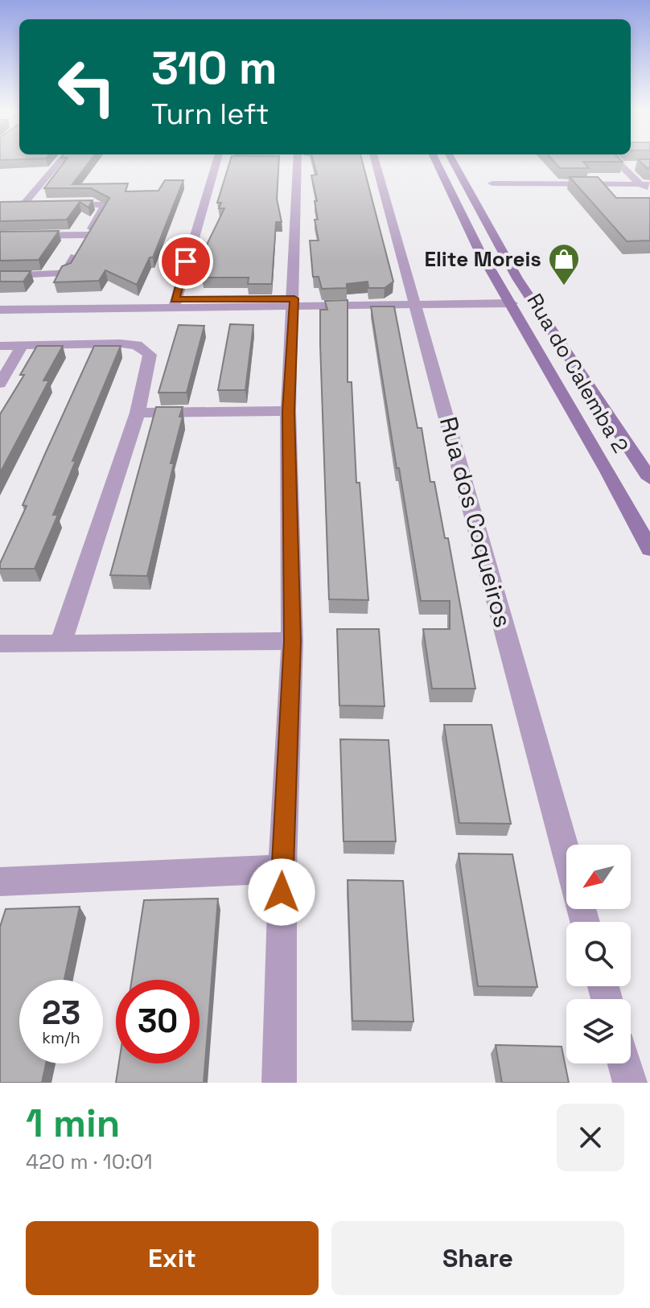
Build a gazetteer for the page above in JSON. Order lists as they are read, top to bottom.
{
  "streets": {
    "main road": ["Rua do Calemba 2"],
    "street": ["Rua dos Coqueiros"]
  },
  "places": {
    "shop": ["Elite Moreis"]
  },
  "north": "bottom left",
  "page": {
    "turn": ["310 m", "Turn left"],
    "speed": "23 km/h",
    "limit": "30",
    "heading": ["1 min", "420 m · 10:01"],
    "buttons": ["Exit", "Share"]
  }
}
